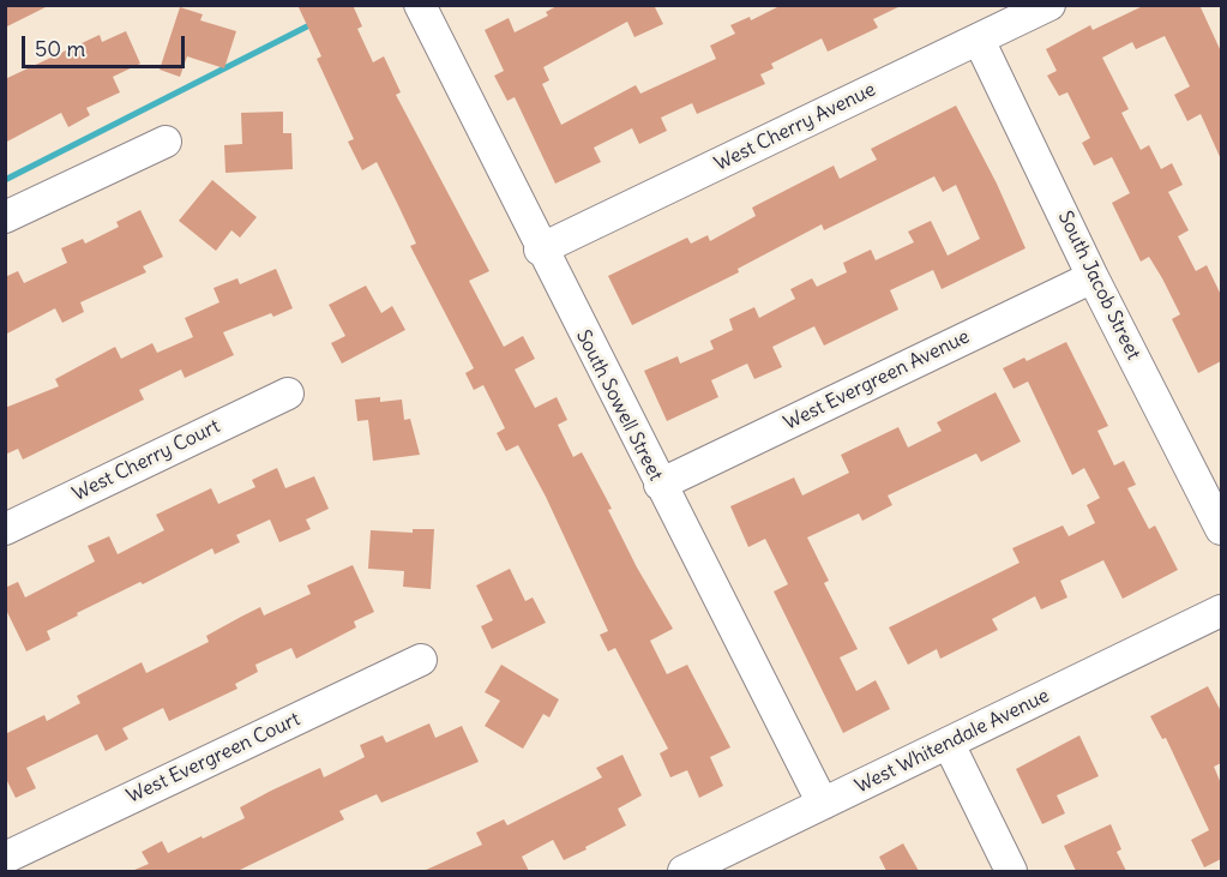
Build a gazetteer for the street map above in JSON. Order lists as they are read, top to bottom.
{
  "streets": {
    "street": [
      "West Cherry Avenue",
      "South Jacob Street",
      "West Evergreen Avenue",
      "South Sowell Street",
      "West Cherry Court",
      "West Whitendale Avenue",
      "West Evergreen Court"
    ]
  },
  "crossings": [
    ["West Cherry Avenue", "South Jacob Street"],
    ["West Cherry Avenue", "South Sowell Street"],
    ["South Jacob Street", "West Evergreen Avenue"],
    ["West Evergreen Avenue", "South Sowell Street"],
    ["South Sowell Street", "West Whitendale Avenue"]
  ],
  "scale_bar": "50 m"
}
